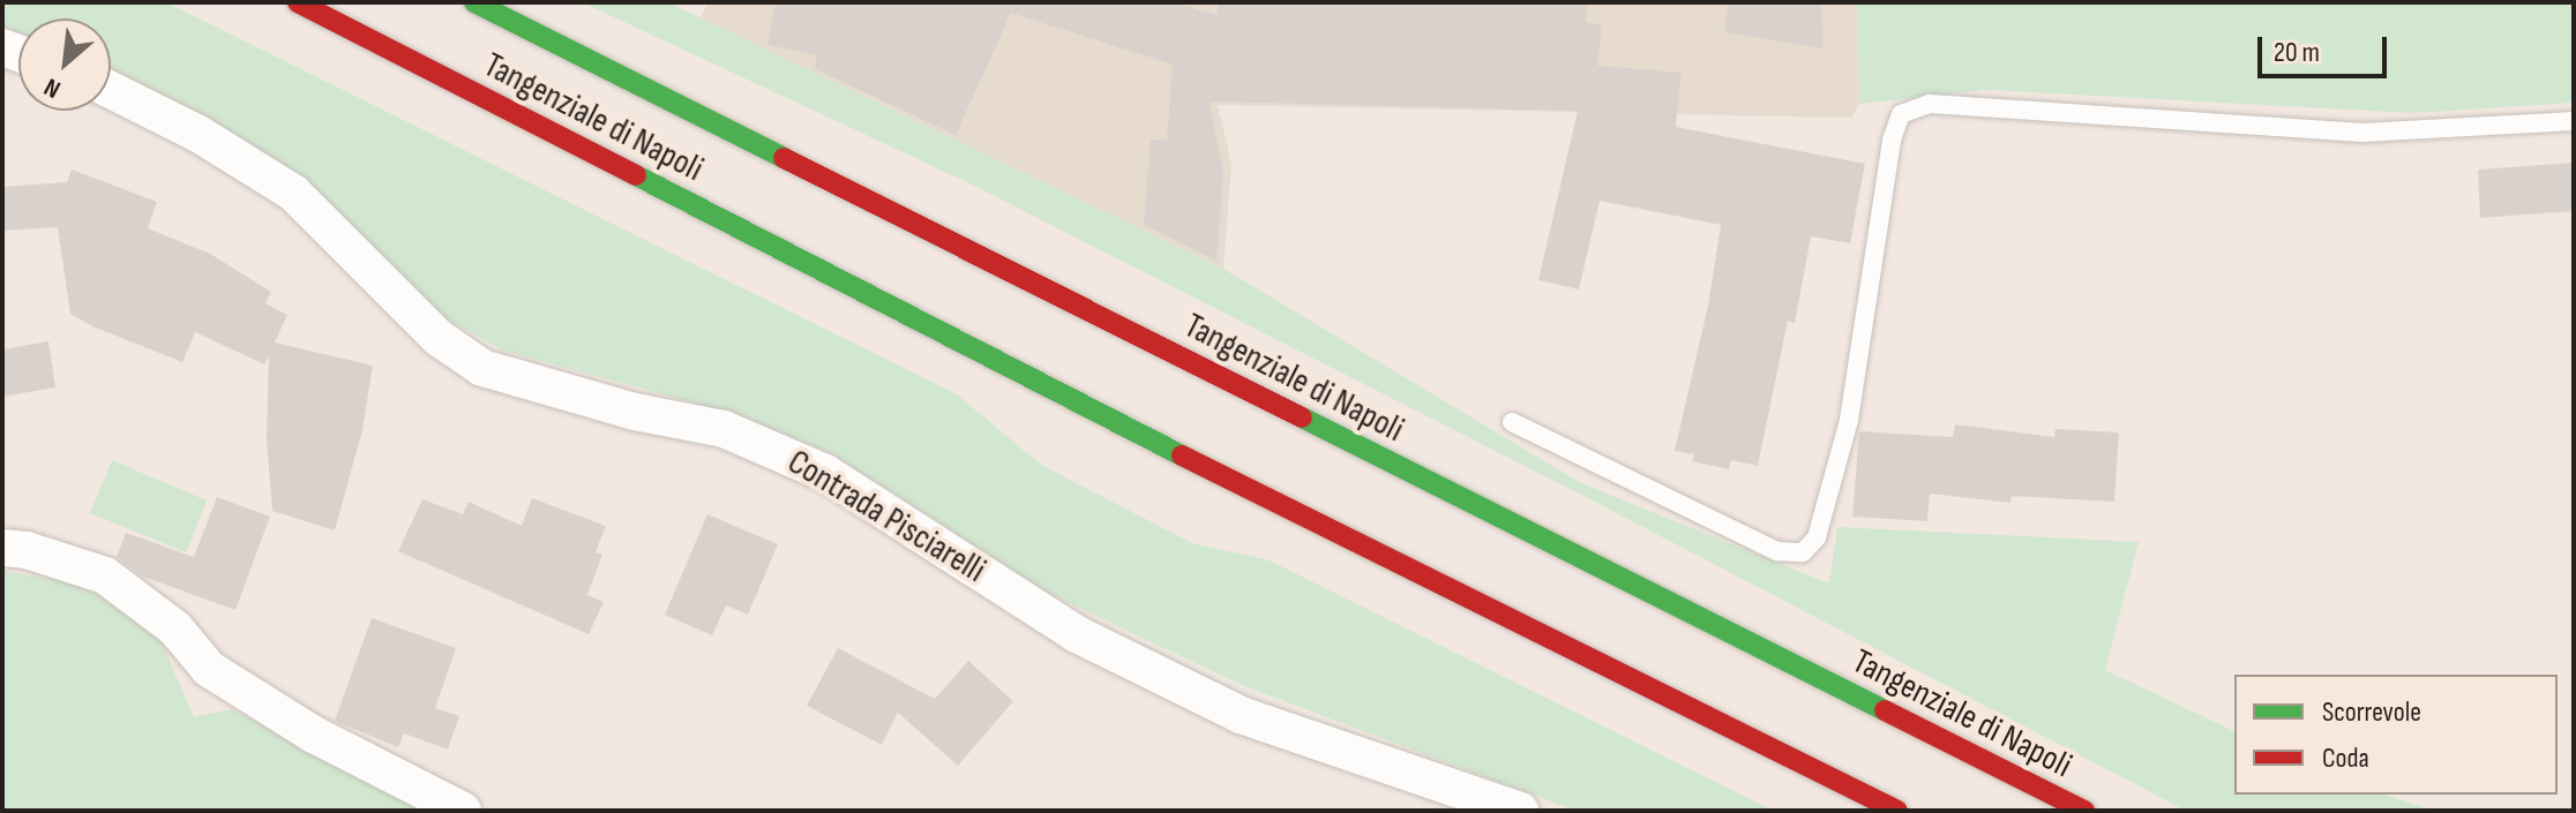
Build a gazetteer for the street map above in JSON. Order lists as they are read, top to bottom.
{
  "streets": {
    "highway": ["Tangenziale di Napoli"],
    "street": ["Contrada Pisciarelli"]
  },
  "legend": ["Scorrevole", "Coda"],
  "scale_bar": "20 m",
  "north": "bottom left"
}
